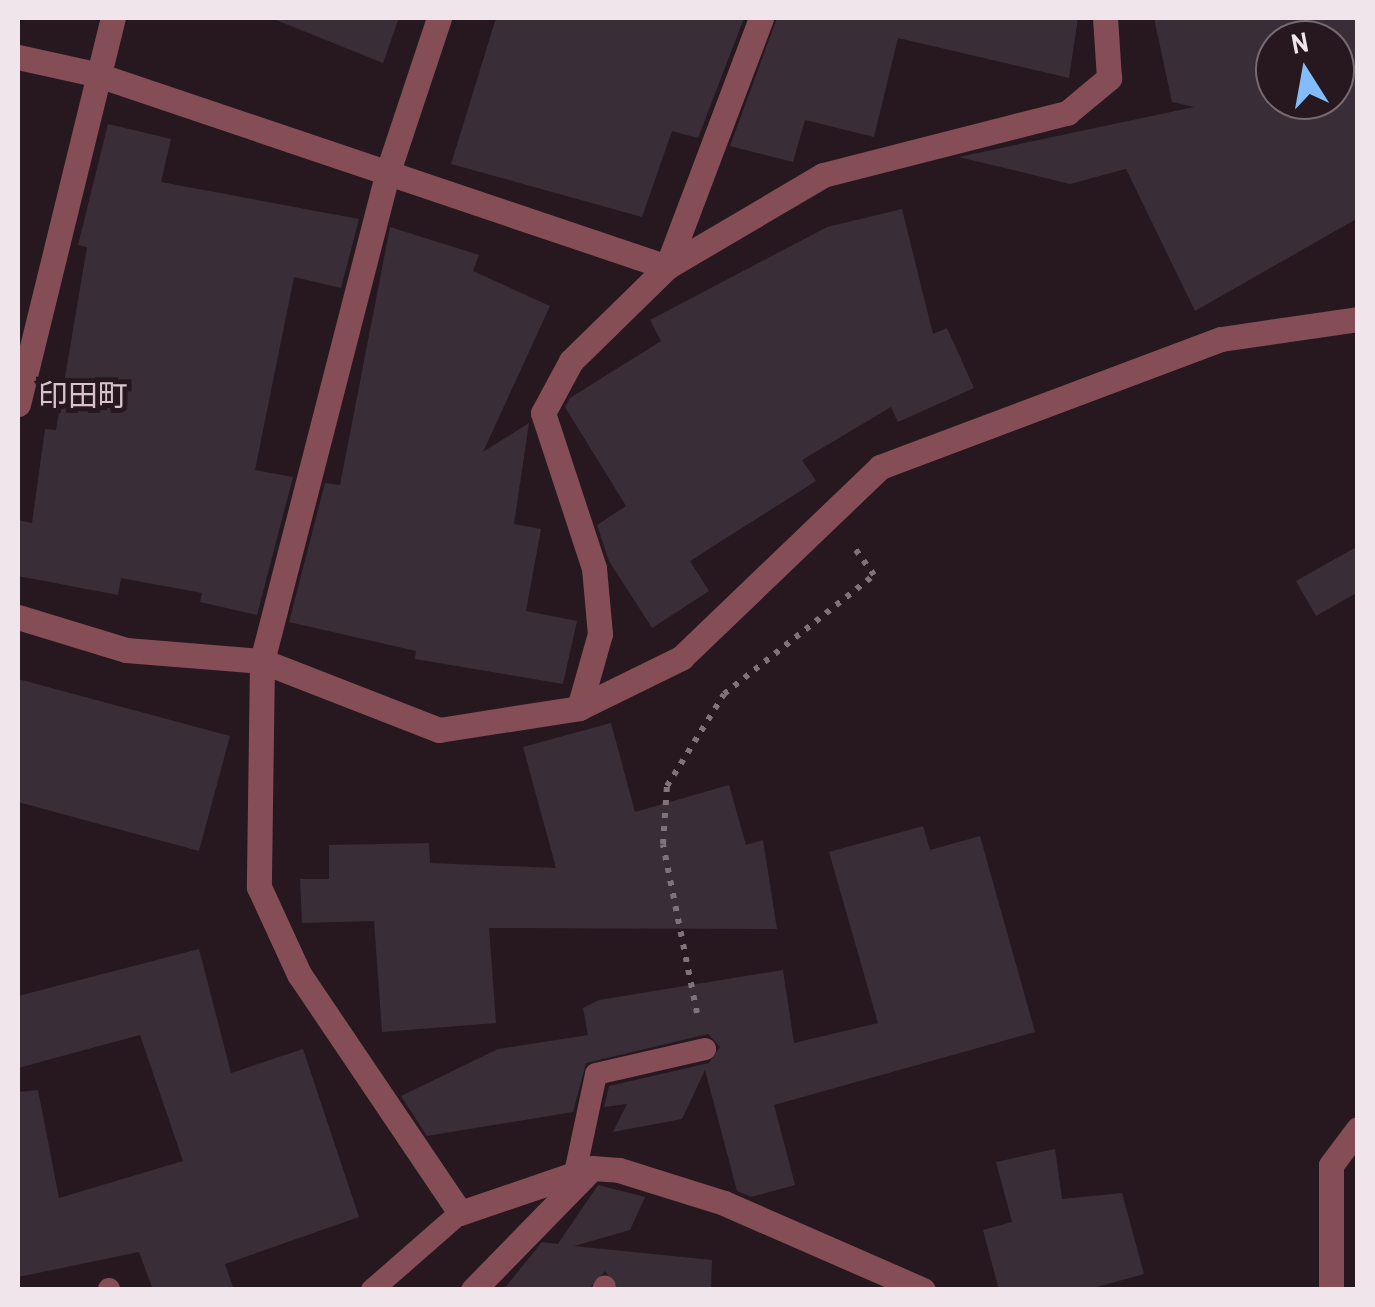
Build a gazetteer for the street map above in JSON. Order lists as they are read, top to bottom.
{
  "districts": ["印田町"],
  "north": "top"
}
